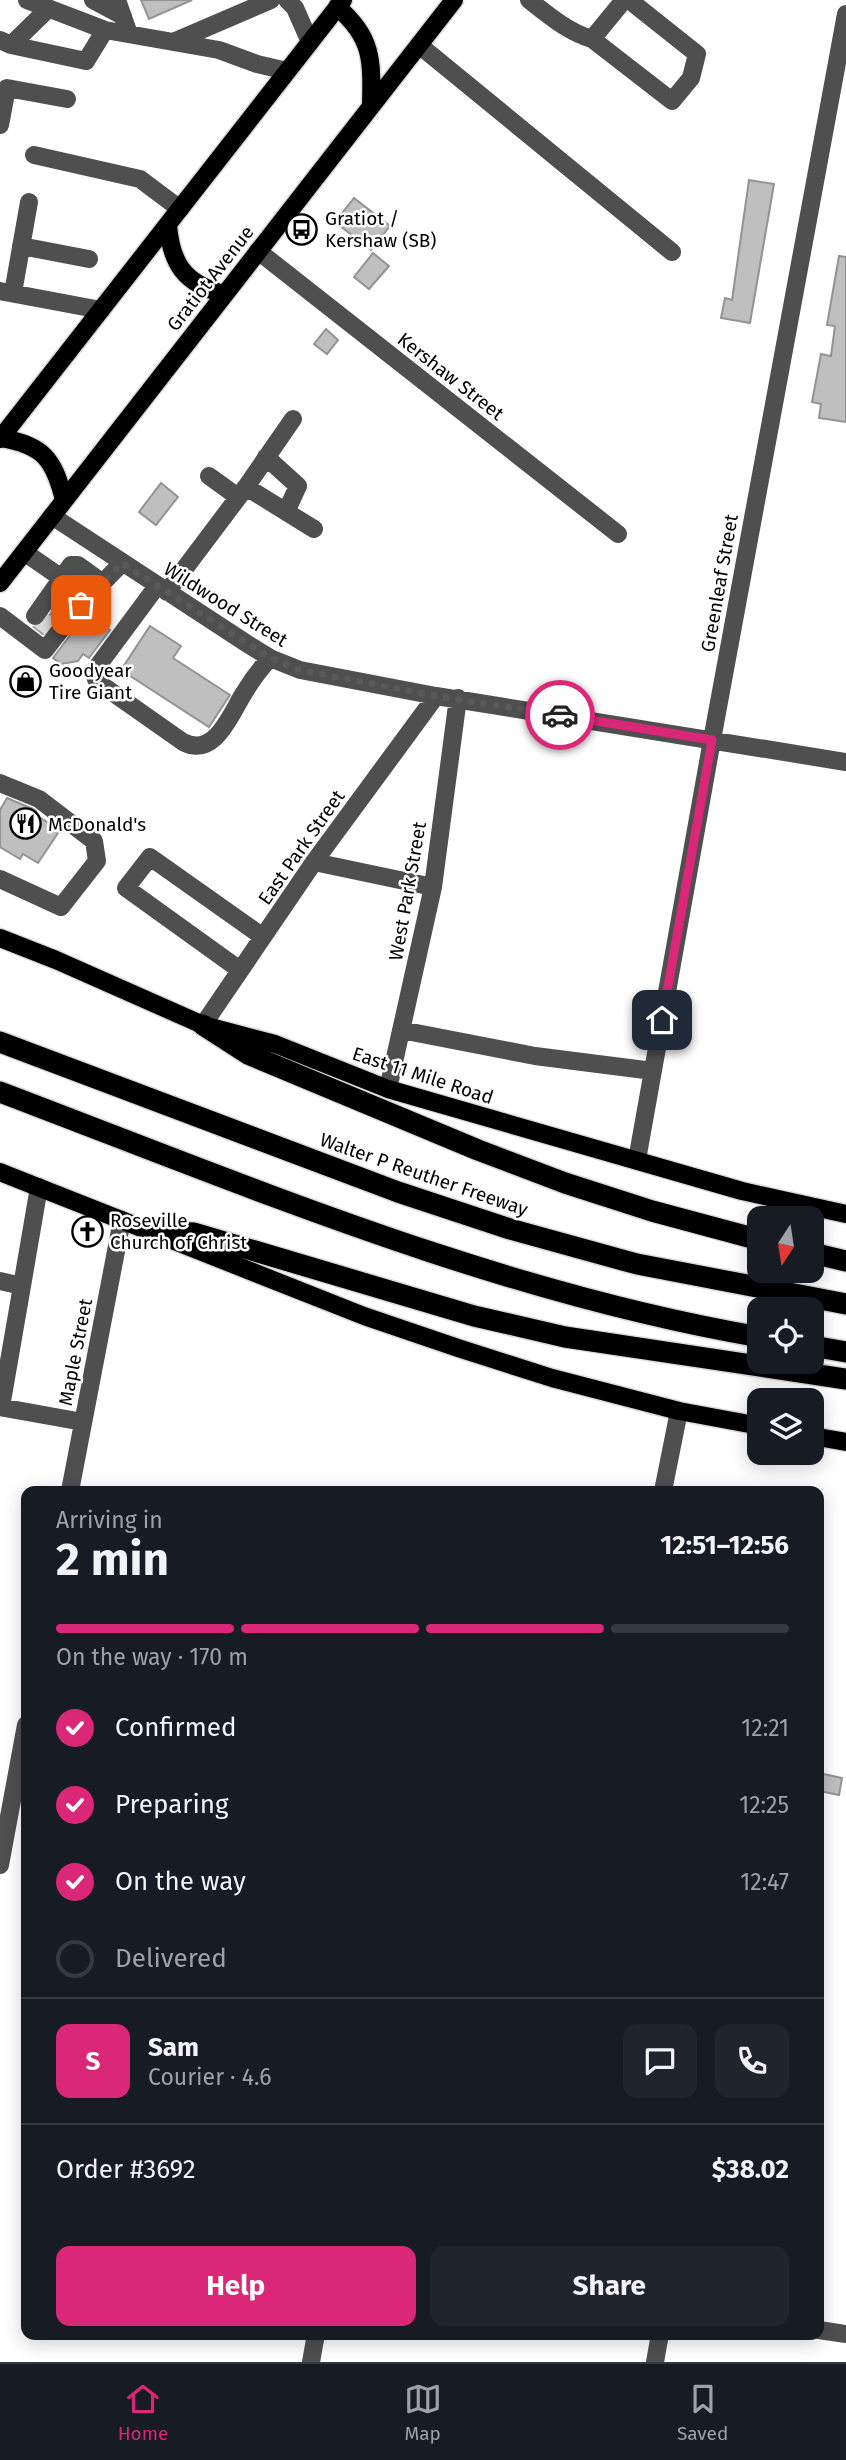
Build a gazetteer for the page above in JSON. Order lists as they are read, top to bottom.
{
  "streets": {
    "highway": ["Walter P Reuther Freeway"],
    "main road": ["Gratiot Avenue", "East 11 Mile Road"],
    "street": [
      "Kershaw Street",
      "Greenleaf Street",
      "Wildwood Street",
      "East Park Street",
      "West Park Street",
      "Maple Street"
    ]
  },
  "crossings": [
    ["Gratiot Avenue", "Kershaw Street"],
    ["Gratiot Avenue", "Wildwood Street"],
    ["Greenleaf Street", "East 11 Mile Road"],
    ["Wildwood Street", "East Park Street"],
    ["Wildwood Street", "West Park Street"],
    ["East Park Street", "East 11 Mile Road"],
    ["West Park Street", "East 11 Mile Road"]
  ],
  "places": {
    "bus stop": ["Gratiot / Kershaw (SB)"],
    "shop": ["Goodyear Tire Giant"],
    "restaurant": ["McDonald's"],
    "church": ["Roseville Church of Christ"]
  },
  "north": "bottom",
  "page": {
    "heading": ["2 min", "Arriving in", "12:51–12:56"],
    "panel": [
      "Sam",
      "Courier · 4.6",
      "Order #3692",
      "$38.02"
    ],
    "bar": "On the way · 170 m",
    "list": [
      ["Confirmed", "12:21"],
      ["Preparing", "12:25"],
      ["On the way", "12:47"],
      "Delivered"
    ],
    "round": "S",
    "buttons": ["Help", "Share"],
    "tabs": ["Home", "Map", "Saved"]
  }
}
